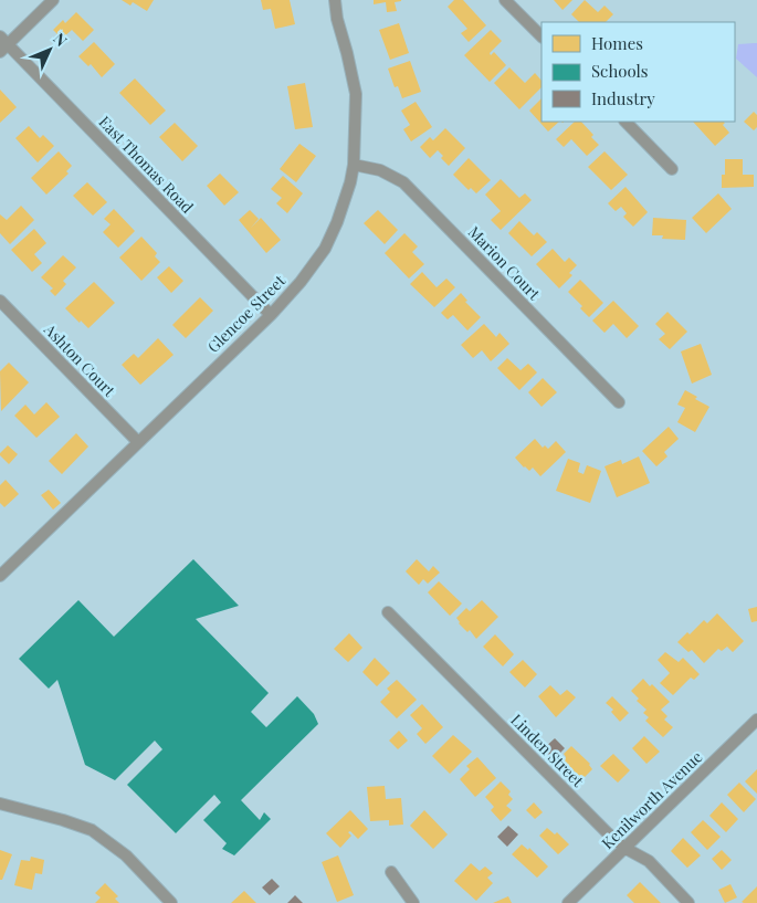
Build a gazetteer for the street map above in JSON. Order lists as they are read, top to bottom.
{
  "streets": {
    "street": [
      "East Thomas Road",
      "Marion Court",
      "Glencoe Street",
      "Ashton Court",
      "Linden Street",
      "Kenilworth Avenue"
    ]
  },
  "crossings": [
    ["East Thomas Road", "Glencoe Street"],
    ["Marion Court", "Glencoe Street"],
    ["Glencoe Street", "Ashton Court"],
    ["Linden Street", "Kenilworth Avenue"]
  ],
  "legend": ["Homes", "Schools", "Industry"],
  "north": "top right"
}
